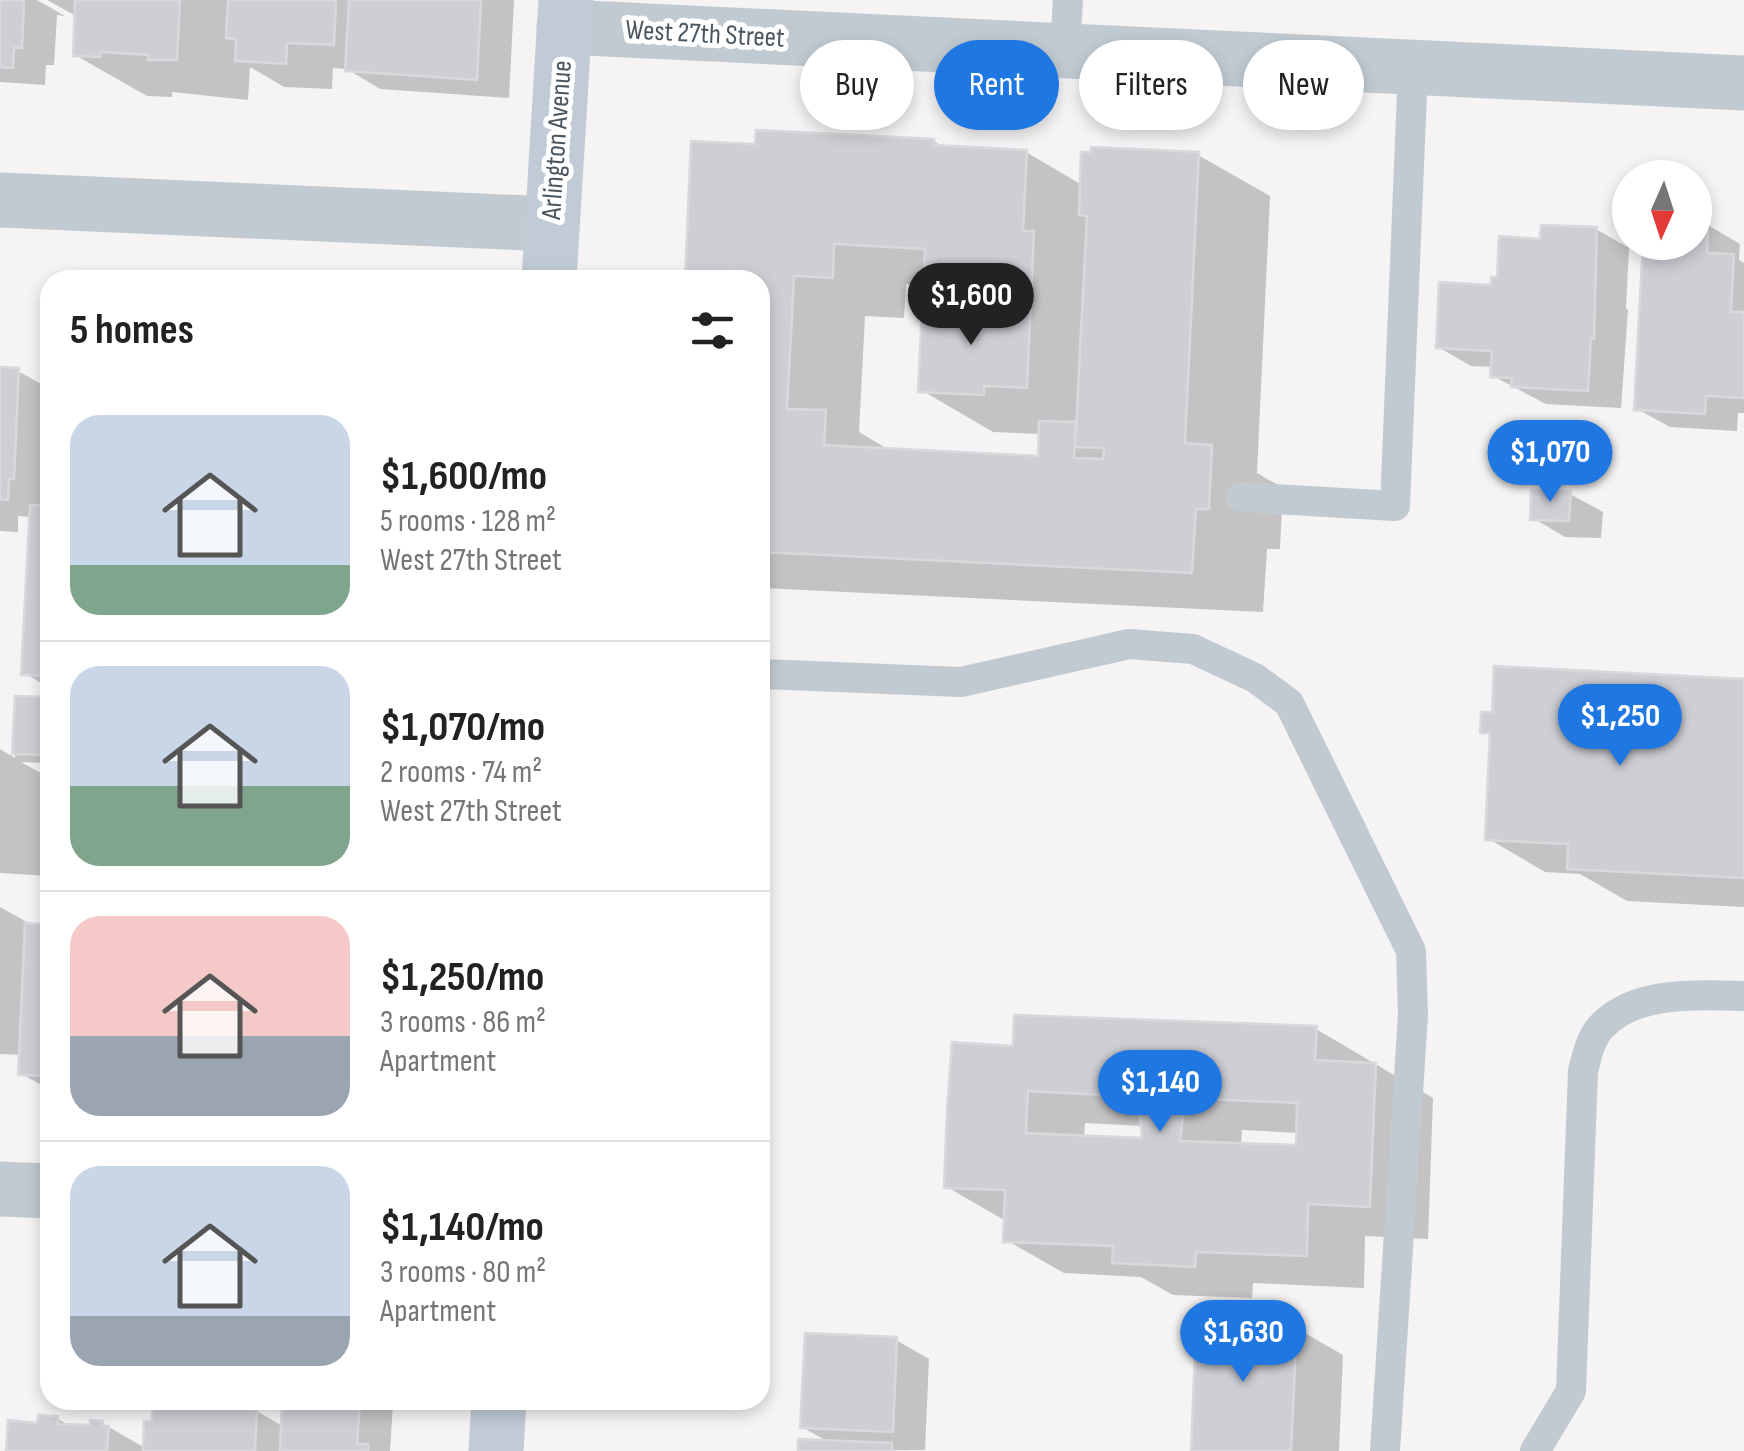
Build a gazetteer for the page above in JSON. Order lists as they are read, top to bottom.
{
  "streets": {
    "main road": ["Arlington Avenue"],
    "street": ["West 27th Street"]
  },
  "crossings": [
    ["West 27th Street", "Arlington Avenue"]
  ],
  "north": "bottom",
  "page": {
    "chip": [
      "Buy",
      "Rent",
      "Filters",
      "New"
    ],
    "price": [
      "$1,600",
      "$1,070",
      "$1,250",
      "$1,140",
      "$1,630"
    ],
    "heading": "5 homes",
    "list": [
      {
        "name": "$1,600/mo",
        "note": "5 rooms · 128 m² · West 27th Street"
      },
      {
        "name": "$1,070/mo",
        "note": "2 rooms · 74 m² · West 27th Street"
      },
      {
        "name": "$1,250/mo",
        "note": "3 rooms · 86 m² · Apartment"
      },
      {
        "name": "$1,140/mo",
        "note": "3 rooms · 80 m² · Apartment"
      }
    ]
  }
}
